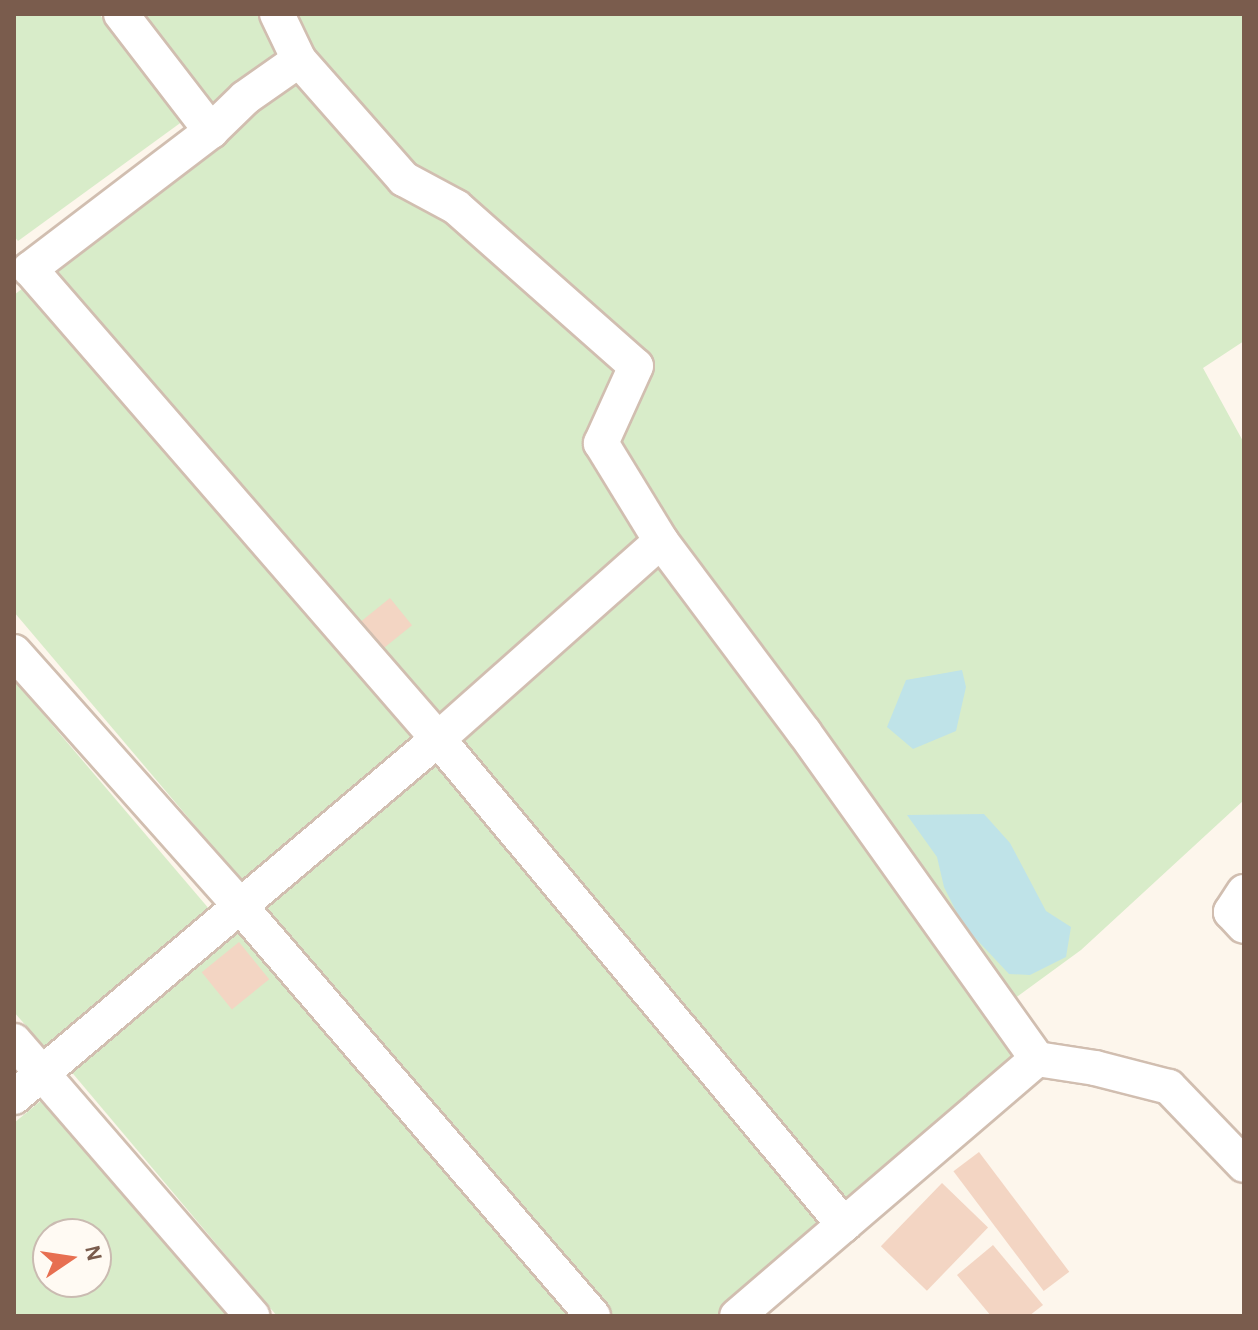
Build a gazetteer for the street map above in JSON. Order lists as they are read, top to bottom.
{
  "north": "right"
}
